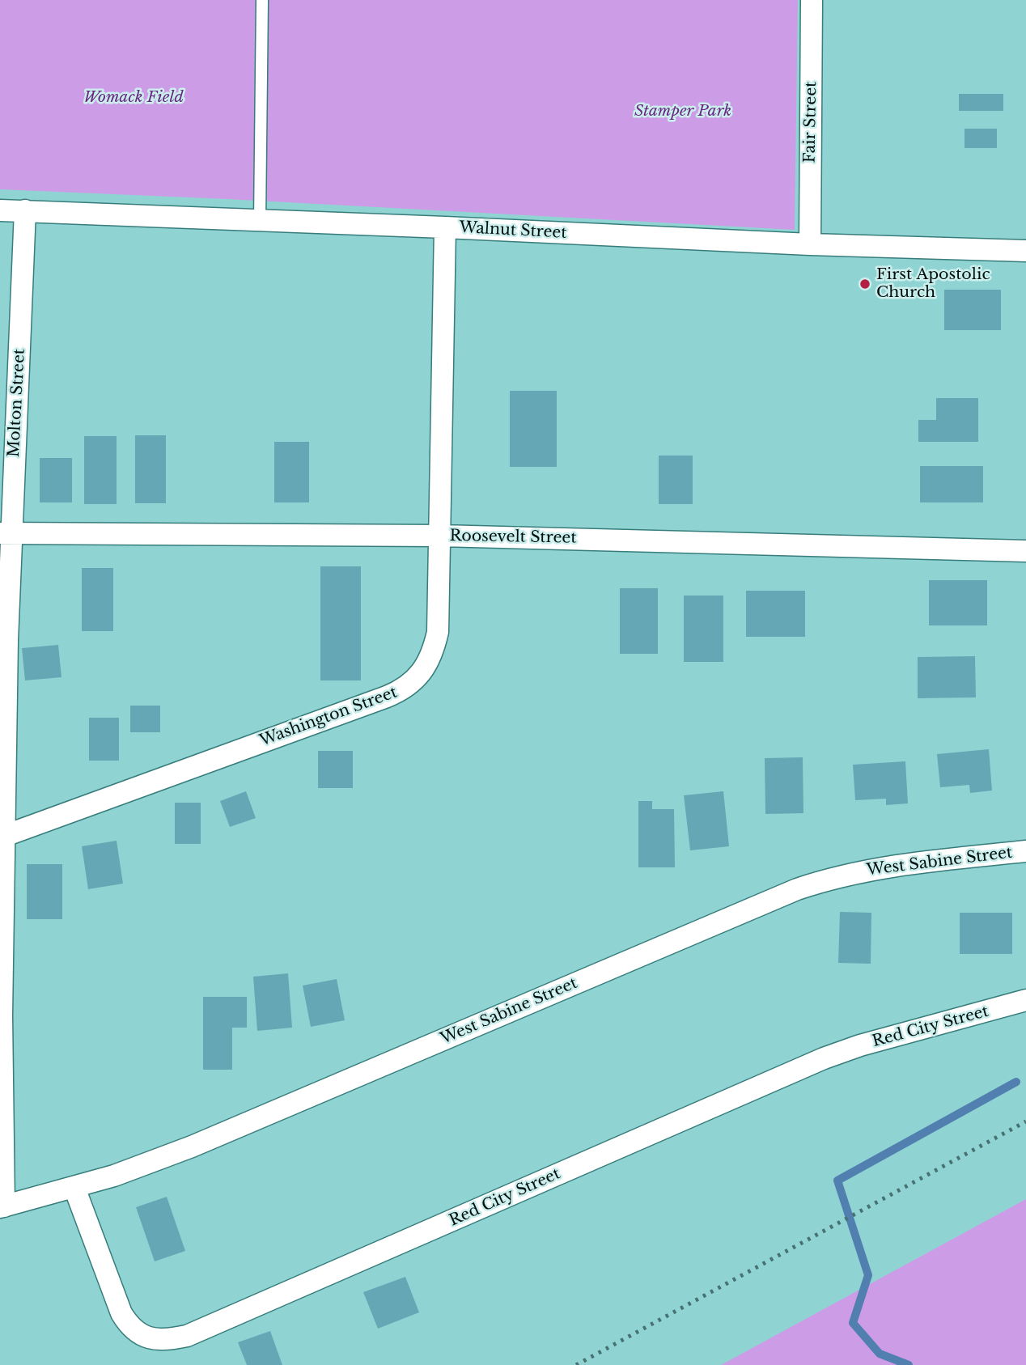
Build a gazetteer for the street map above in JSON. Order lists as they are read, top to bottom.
{
  "streets": {
    "street": [
      "Fair Street",
      "Walnut Street",
      "Molton Street",
      "Roosevelt Street",
      "Washington Street",
      "West Sabine Street",
      "Red City Street"
    ]
  },
  "crossings": [
    ["Fair Street", "Walnut Street"],
    ["Walnut Street", "Molton Street"],
    ["Walnut Street", "Washington Street"],
    ["Molton Street", "Roosevelt Street"],
    ["Molton Street", "Washington Street"],
    ["Molton Street", "West Sabine Street"],
    ["Roosevelt Street", "Washington Street"],
    ["West Sabine Street", "Red City Street"]
  ],
  "parks": ["Womack Field", "Stamper Park"],
  "places": ["First Apostolic Church"]
}
